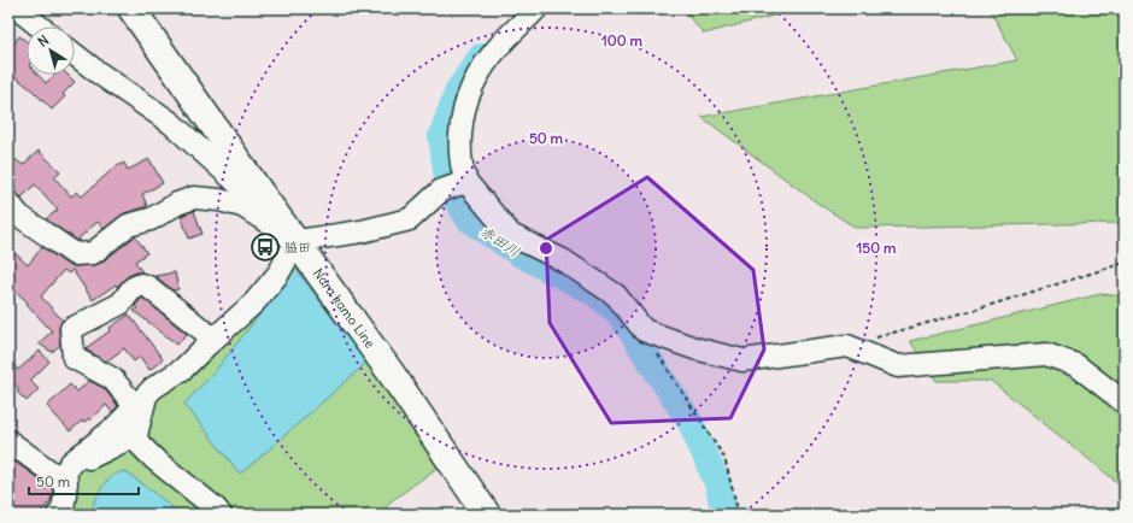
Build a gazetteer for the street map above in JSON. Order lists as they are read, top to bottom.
{
  "streets": {
    "main road": ["Nara kamo Line"]
  },
  "water": ["赤田川"],
  "places": {
    "bus stop": ["脇田"]
  },
  "scale_bar": "50 m",
  "north": "top left",
  "rings": ["100 m", "50 m", "150 m"]
}
